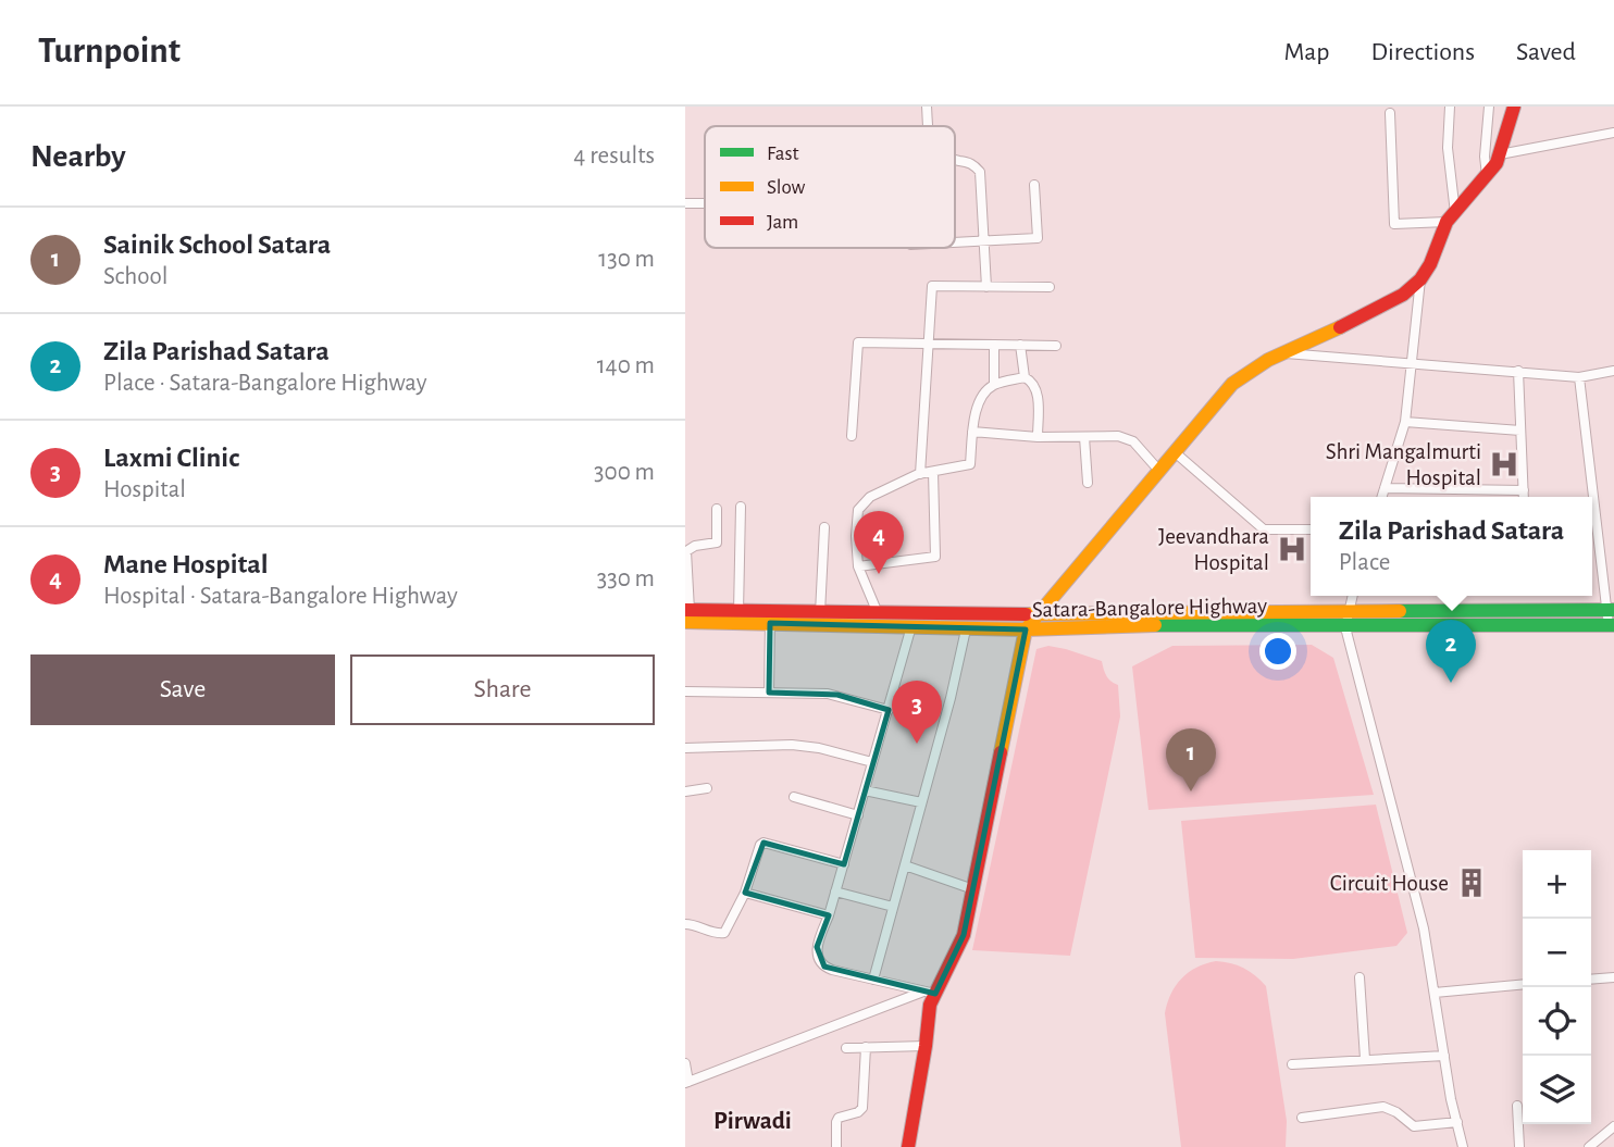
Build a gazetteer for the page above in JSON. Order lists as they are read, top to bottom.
{
  "streets": {
    "main road": ["Satara-Bangalore Highway"]
  },
  "districts": ["Pirwadi"],
  "places": {
    "hospital": ["Shri Mangalmurti Hospital", "Jeevandhara Hospital"],
    "building": ["Circuit House"]
  },
  "legend": ["Fast", "Slow", "Jam"],
  "page": {
    "header": "Turnpoint",
    "nav": ["Map", "Directions", "Saved"],
    "heading": ["Nearby", "4 results"],
    "list": [
      {
        "mark": "1",
        "name": "Sainik School Satara",
        "note": "School",
        "value": "130 m"
      },
      {
        "mark": "2",
        "name": "Zila Parishad Satara",
        "note": "Place · Satara-Bangalore Highway",
        "value": "140 m"
      },
      {
        "mark": "3",
        "name": "Laxmi Clinic",
        "note": "Hospital",
        "value": "300 m"
      },
      {
        "mark": "4",
        "name": "Mane Hospital",
        "note": "Hospital · Satara-Bangalore Highway",
        "value": "330 m"
      }
    ],
    "popup": ["Zila Parishad Satara", "Place"],
    "pins": [
      "4",
      "2",
      "3",
      "1"
    ],
    "buttons": ["Save", "Share"],
    "map_buttons": ["+", "−"]
  }
}
